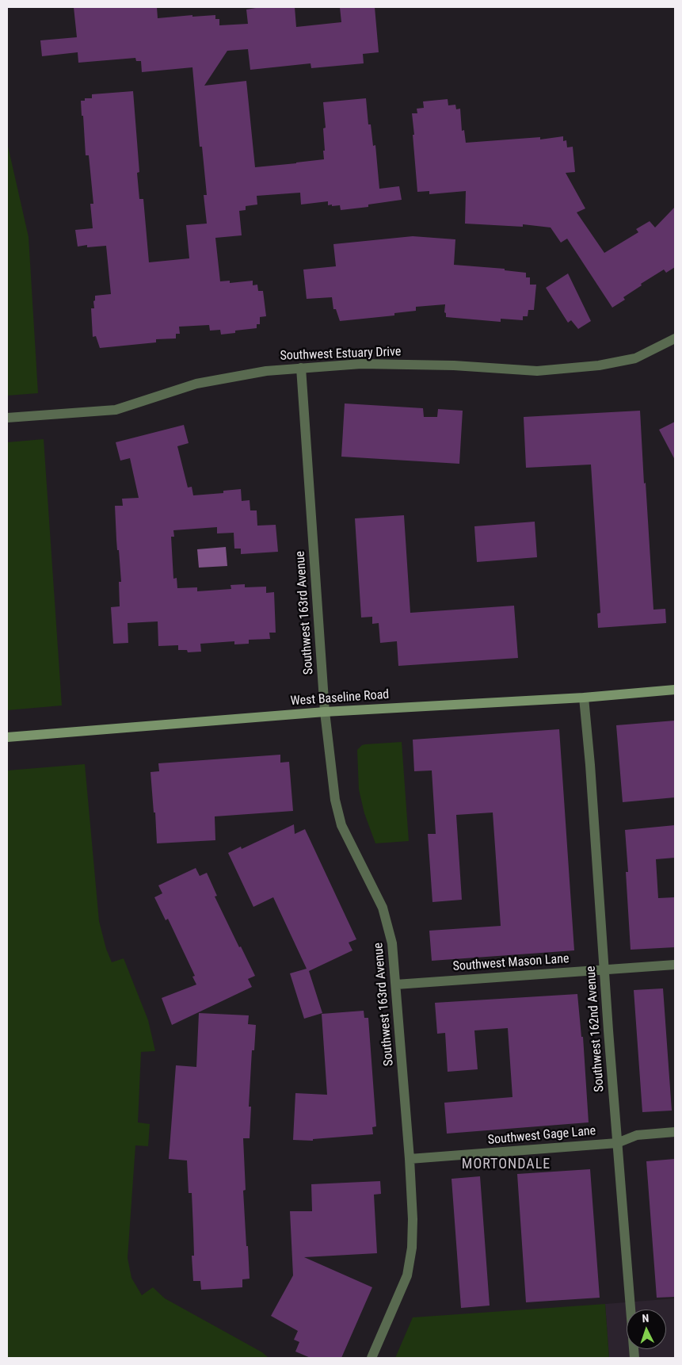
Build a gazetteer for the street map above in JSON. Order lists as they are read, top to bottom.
{
  "streets": {
    "street": [
      "Southwest Estuary Drive",
      "Southwest 163rd Avenue",
      "West Baseline Road",
      "Southwest Mason Lane",
      "Southwest 162nd Avenue",
      "Southwest Gage Lane"
    ]
  },
  "crossings": [
    ["Southwest Estuary Drive", "Southwest 163rd Avenue"],
    ["Southwest 163rd Avenue", "West Baseline Road"],
    ["Southwest 163rd Avenue", "Southwest Mason Lane"],
    ["Southwest 163rd Avenue", "Southwest Gage Lane"],
    ["West Baseline Road", "Southwest 162nd Avenue"],
    ["Southwest Mason Lane", "Southwest 162nd Avenue"],
    ["Southwest 162nd Avenue", "Southwest Gage Lane"]
  ],
  "districts": ["MORTONDALE"],
  "north": "top"
}
